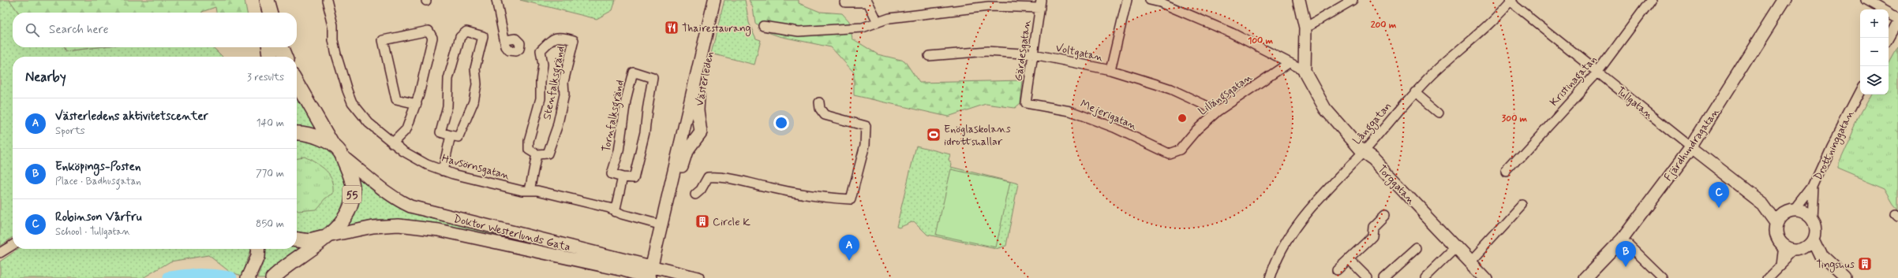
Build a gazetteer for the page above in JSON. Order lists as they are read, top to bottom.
{
  "streets": {
    "main road": ["55"],
    "street": [
      "Gärdesgatan",
      "Voltgatan",
      "Västerleden",
      "Kristinagatan",
      "Stenfalksgränd",
      "Lillängsgatan",
      "Tullgatan",
      "Mejerigatan",
      "Tornfalksgränd",
      "Långgatan",
      "Fjärdhundragatan",
      "Drottninggatan",
      "Havsörnsgatan",
      "Torggatan",
      "Doktor Westerlunds Gata"
    ]
  },
  "crossings": [
    ["Gärdesgatan", "Voltgatan"],
    ["Gärdesgatan", "Mejerigatan"],
    ["Voltgatan", "Lillängsgatan"],
    ["Västerleden", "Havsörnsgatan"],
    ["Västerleden", "Doktor Westerlunds Gata"],
    ["Kristinagatan", "Tullgatan"],
    ["Lillängsgatan", "Mejerigatan"],
    ["Tullgatan", "Långgatan"],
    ["Tullgatan", "Fjärdhundragatan"],
    ["Tullgatan", "Drottninggatan"],
    ["Långgatan", "Torggatan"],
    ["55", "Doktor Westerlunds Gata"]
  ],
  "places": {
    "restaurant": ["Thairestaurang"],
    "sports": ["Enöglaskolans idrottshallar"],
    "building": ["Circle K", "Tingshus"]
  },
  "page": {
    "map_buttons": ["+", "−"],
    "search": "Search here",
    "heading": ["Nearby", "3 results"],
    "list": [
      {
        "mark": "A",
        "name": "Västerledens aktivitetscenter",
        "note": "Sports",
        "value": "140 m"
      },
      {
        "mark": "B",
        "name": "Enköpings-Posten",
        "note": "Place · Badhusgatan",
        "value": "770 m"
      },
      {
        "mark": "C",
        "name": "Robinson Vårfru",
        "note": "School · Tullgatan",
        "value": "850 m"
      }
    ],
    "pins": ["C", "A", "B"]
  },
  "rings": ["200 m", "100 m", "300 m"]
}
